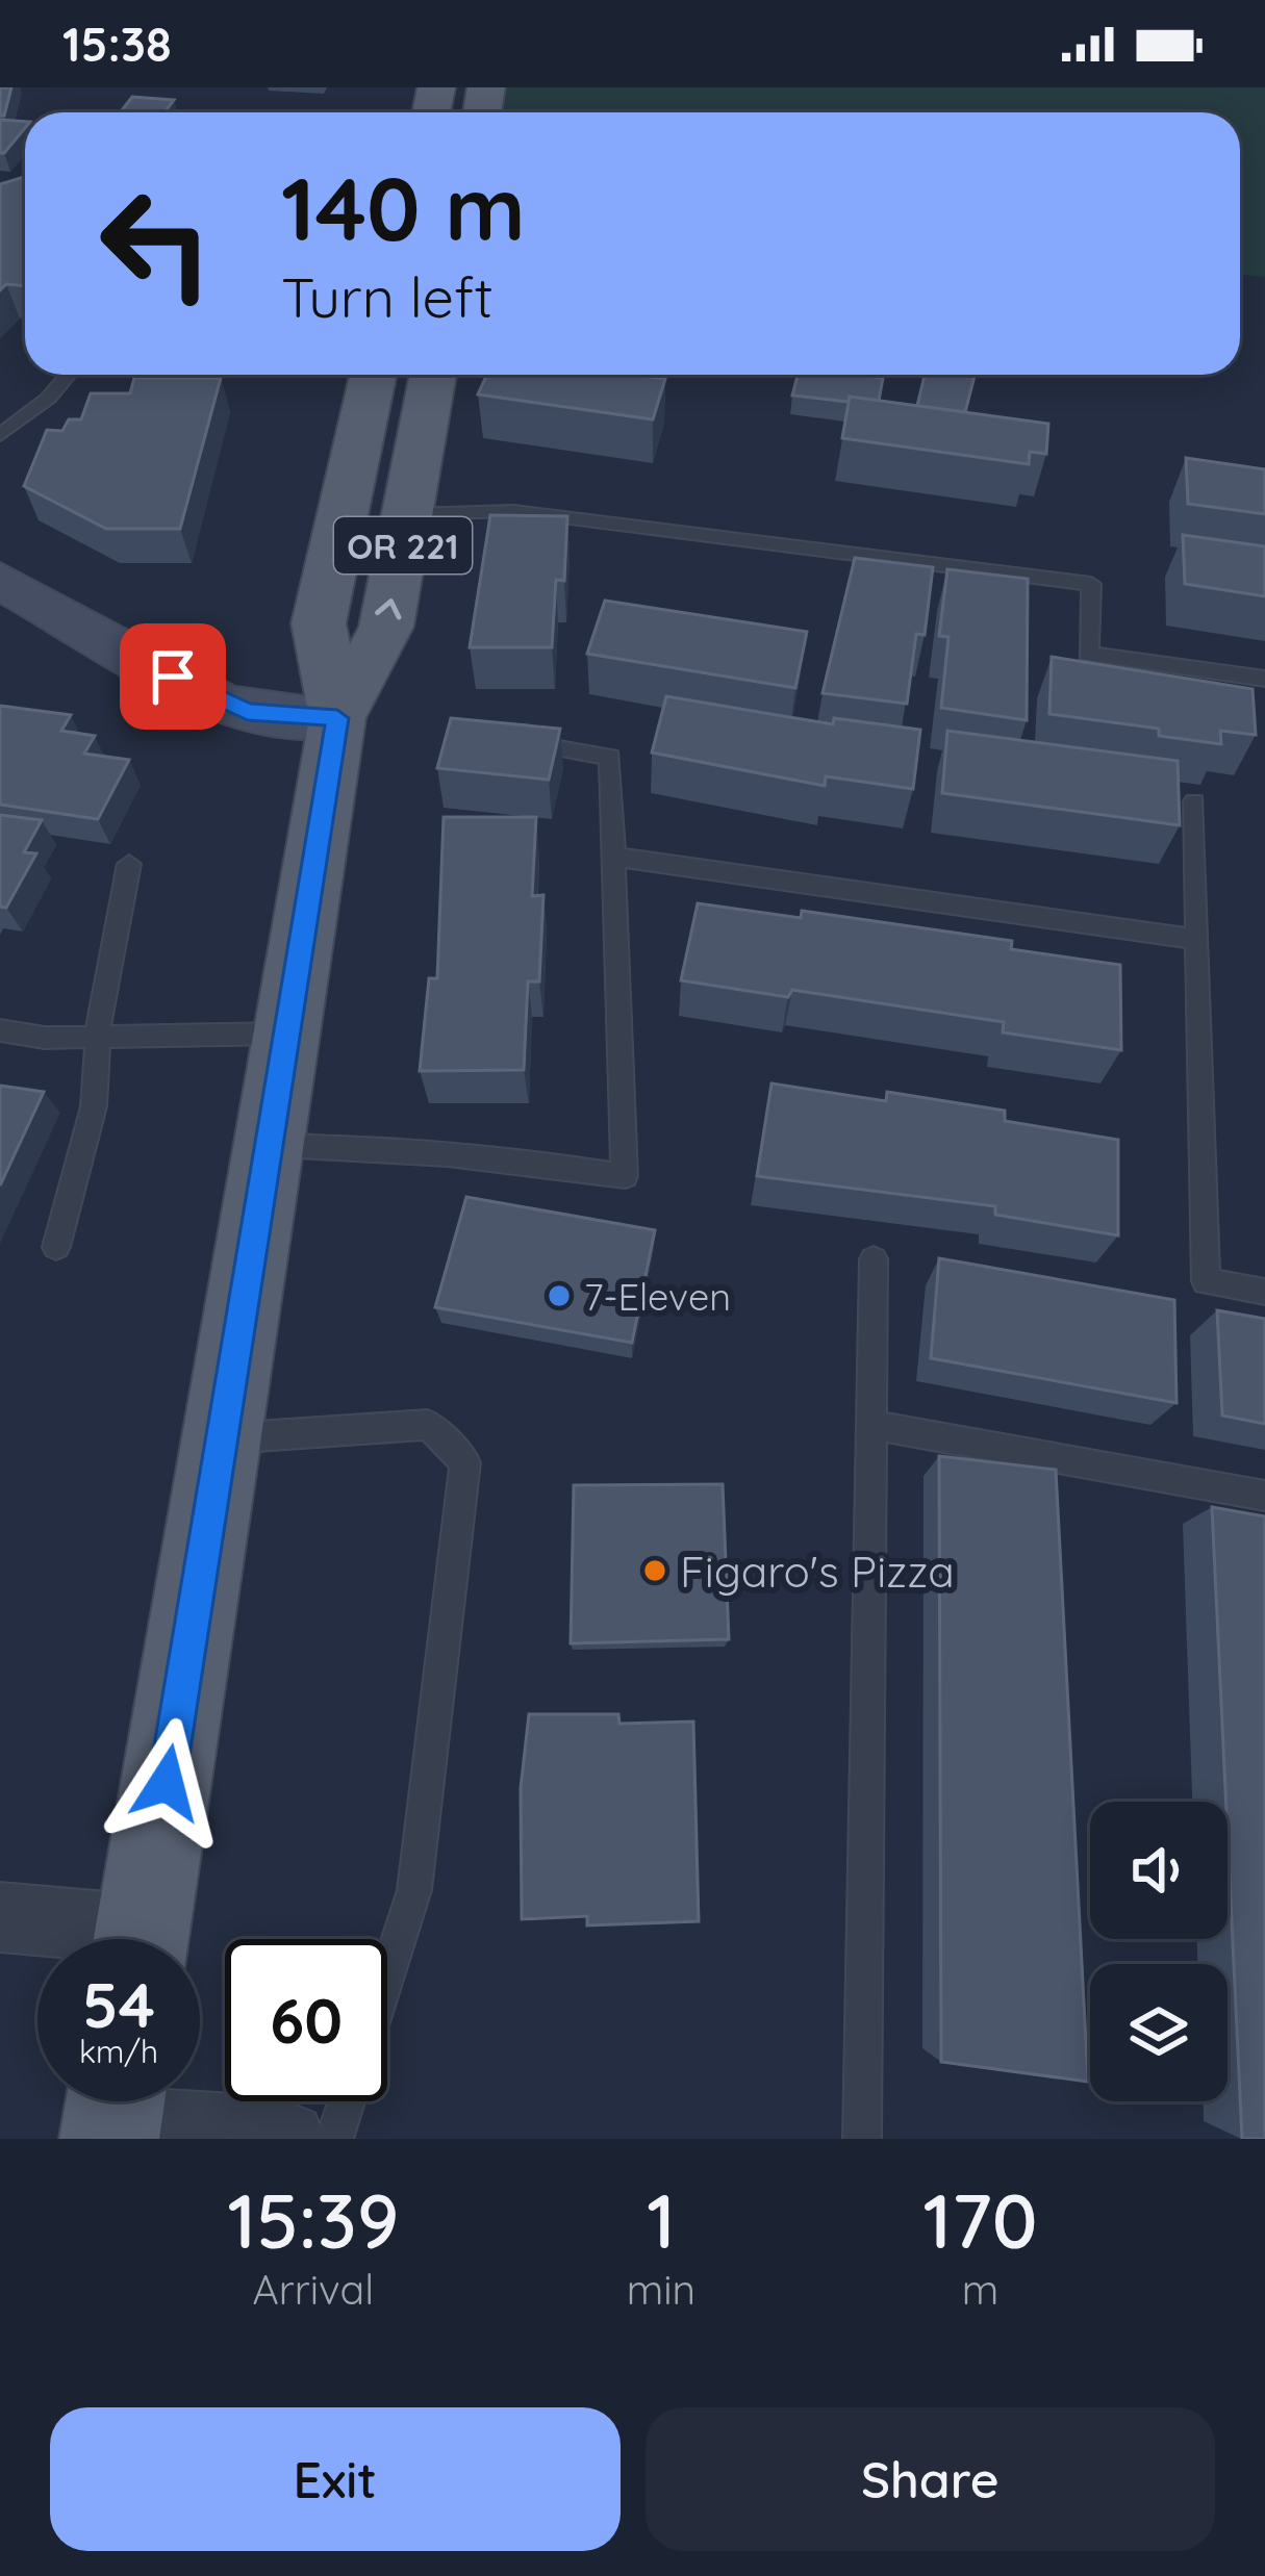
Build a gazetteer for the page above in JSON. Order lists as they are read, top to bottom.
{
  "streets": {
    "main road": ["OR 221"]
  },
  "places": ["7-Eleven", "Figaro's Pizza"],
  "page": {
    "status": "15:38",
    "turn": ["140 m", "Turn left"],
    "speed": "54 km/h",
    "limit": "60",
    "eta": [
      "15:39",
      "Arrival",
      "1",
      "min",
      "170",
      "m"
    ],
    "buttons": ["Exit", "Share"]
  }
}
